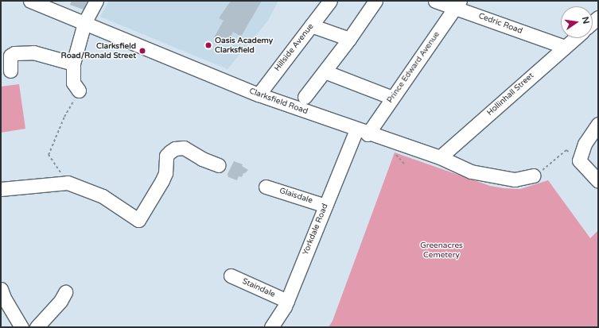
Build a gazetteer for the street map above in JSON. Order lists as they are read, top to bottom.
{
  "streets": {
    "street": [
      "Cedric Road",
      "Hillside Avenue",
      "Prince Edward Avenue",
      "Hollinhall Street",
      "Clarksfield Road",
      "Glaisdale",
      "Yorkdale Road",
      "Staindale"
    ]
  },
  "crossings": [
    ["Cedric Road", "Prince Edward Avenue"],
    ["Cedric Road", "Hollinhall Street"],
    ["Hillside Avenue", "Clarksfield Road"],
    ["Prince Edward Avenue", "Clarksfield Road"],
    ["Prince Edward Avenue", "Yorkdale Road"],
    ["Hollinhall Street", "Clarksfield Road"],
    ["Clarksfield Road", "Yorkdale Road"],
    ["Glaisdale", "Yorkdale Road"],
    ["Yorkdale Road", "Staindale"]
  ],
  "parks": ["Greenacres Cemetery"],
  "places": ["Oasis Academy Clarksfield", "Clarksfield Road/Ronald Street"],
  "north": "right"
}
